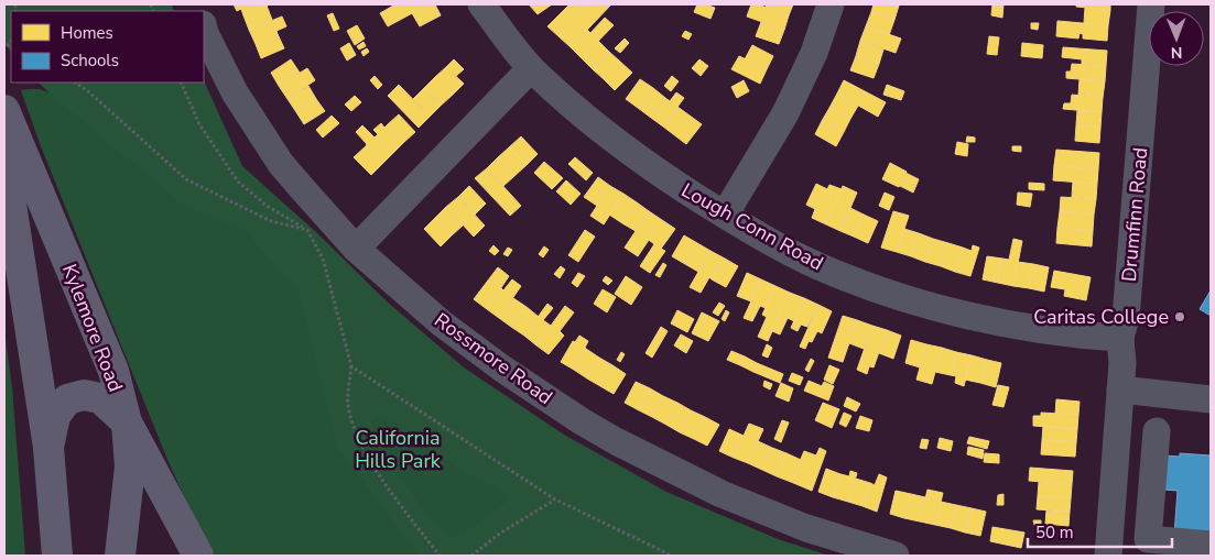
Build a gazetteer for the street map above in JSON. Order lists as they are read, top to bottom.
{
  "streets": {
    "main road": ["Kylemore Road"],
    "street": ["Drumfinn Road", "Lough Conn Road", "Rossmore Road"]
  },
  "crossings": [
    ["Drumfinn Road", "Lough Conn Road"]
  ],
  "parks": ["California Hills Park"],
  "places": ["Caritas College"],
  "legend": ["Homes", "Schools"],
  "scale_bar": "50 m",
  "north": "bottom"
}
